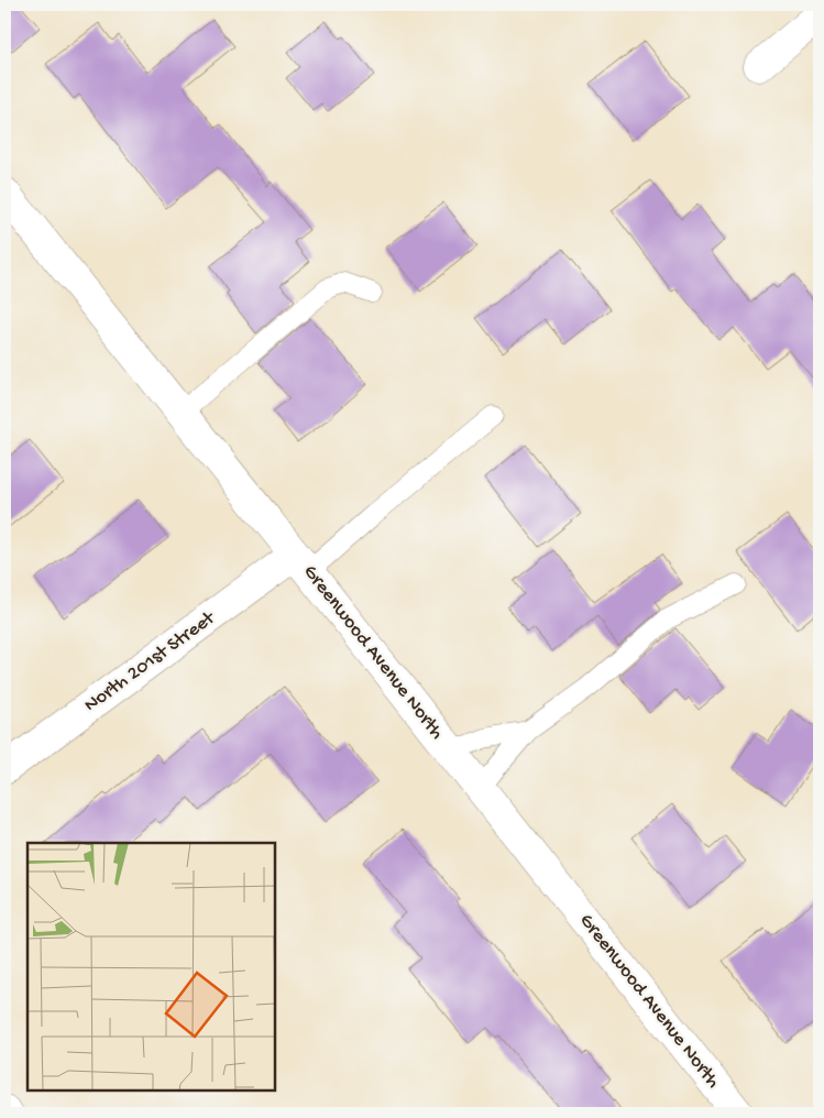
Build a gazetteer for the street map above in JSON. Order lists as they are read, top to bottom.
{
  "streets": {
    "street": ["Greenwood Avenue North", "North 201st Street"]
  },
  "crossings": [
    ["Greenwood Avenue North", "North 201st Street"]
  ]
}
